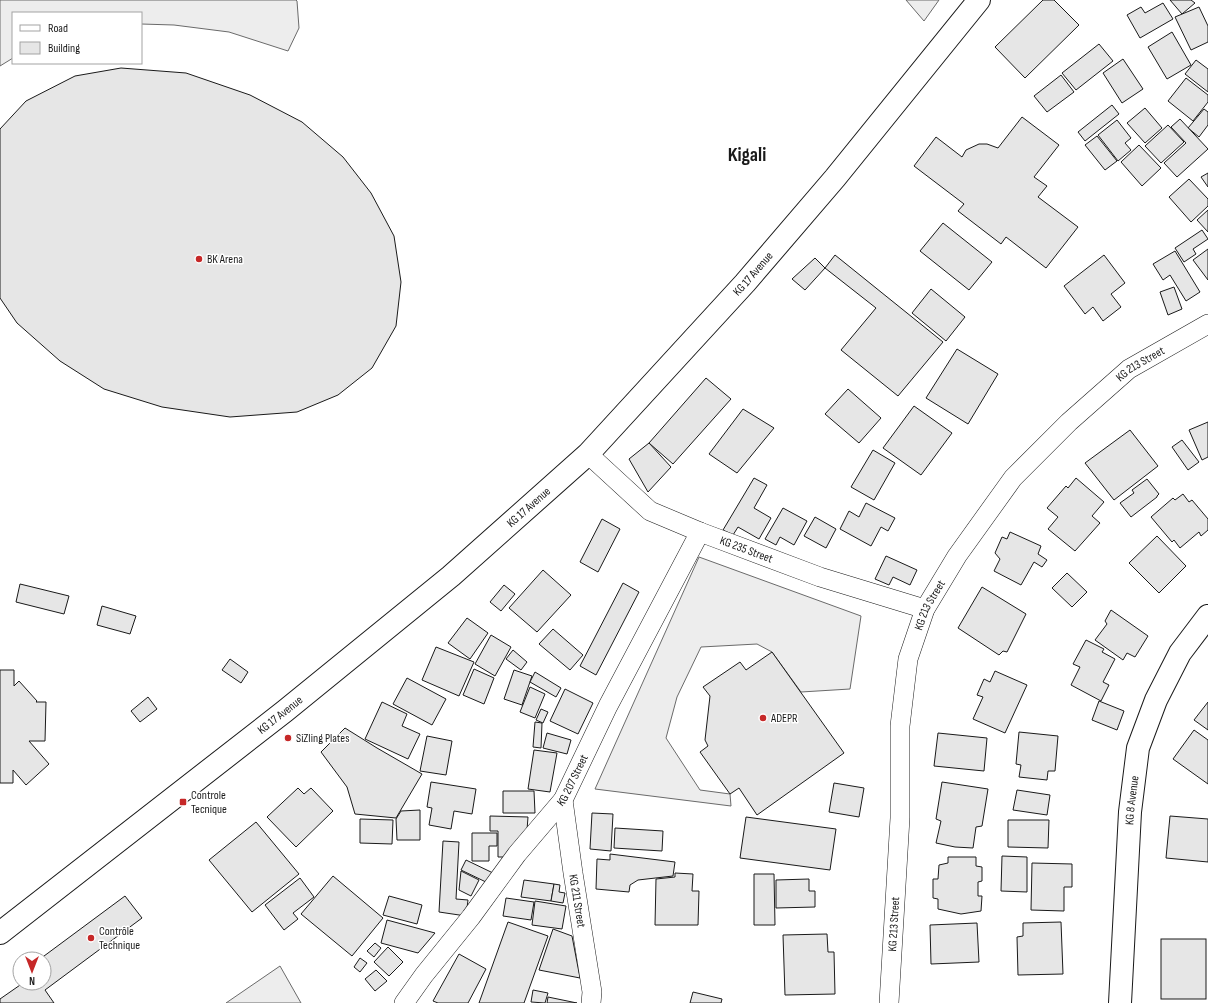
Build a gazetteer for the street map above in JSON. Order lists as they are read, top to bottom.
{
  "streets": {
    "street": [
      "KG 17 Avenue",
      "KG 213 Street",
      "KG 235 Street",
      "KG 207 Street",
      "KG 8 Avenue",
      "KG 211 Street"
    ]
  },
  "crossings": [
    ["KG 17 Avenue", "KG 235 Street"],
    ["KG 213 Street", "KG 235 Street"],
    ["KG 235 Street", "KG 207 Street"],
    ["KG 207 Street", "KG 211 Street"]
  ],
  "districts": ["Kigali"],
  "places": {
    "other": [
      "BK Arena",
      "ADEPR",
      "SiZling Plates",
      "Contrôle Technique"
    ],
    "transit": ["Controle Tecnique"]
  },
  "legend": ["Road", "Building"],
  "north": "bottom"
}
